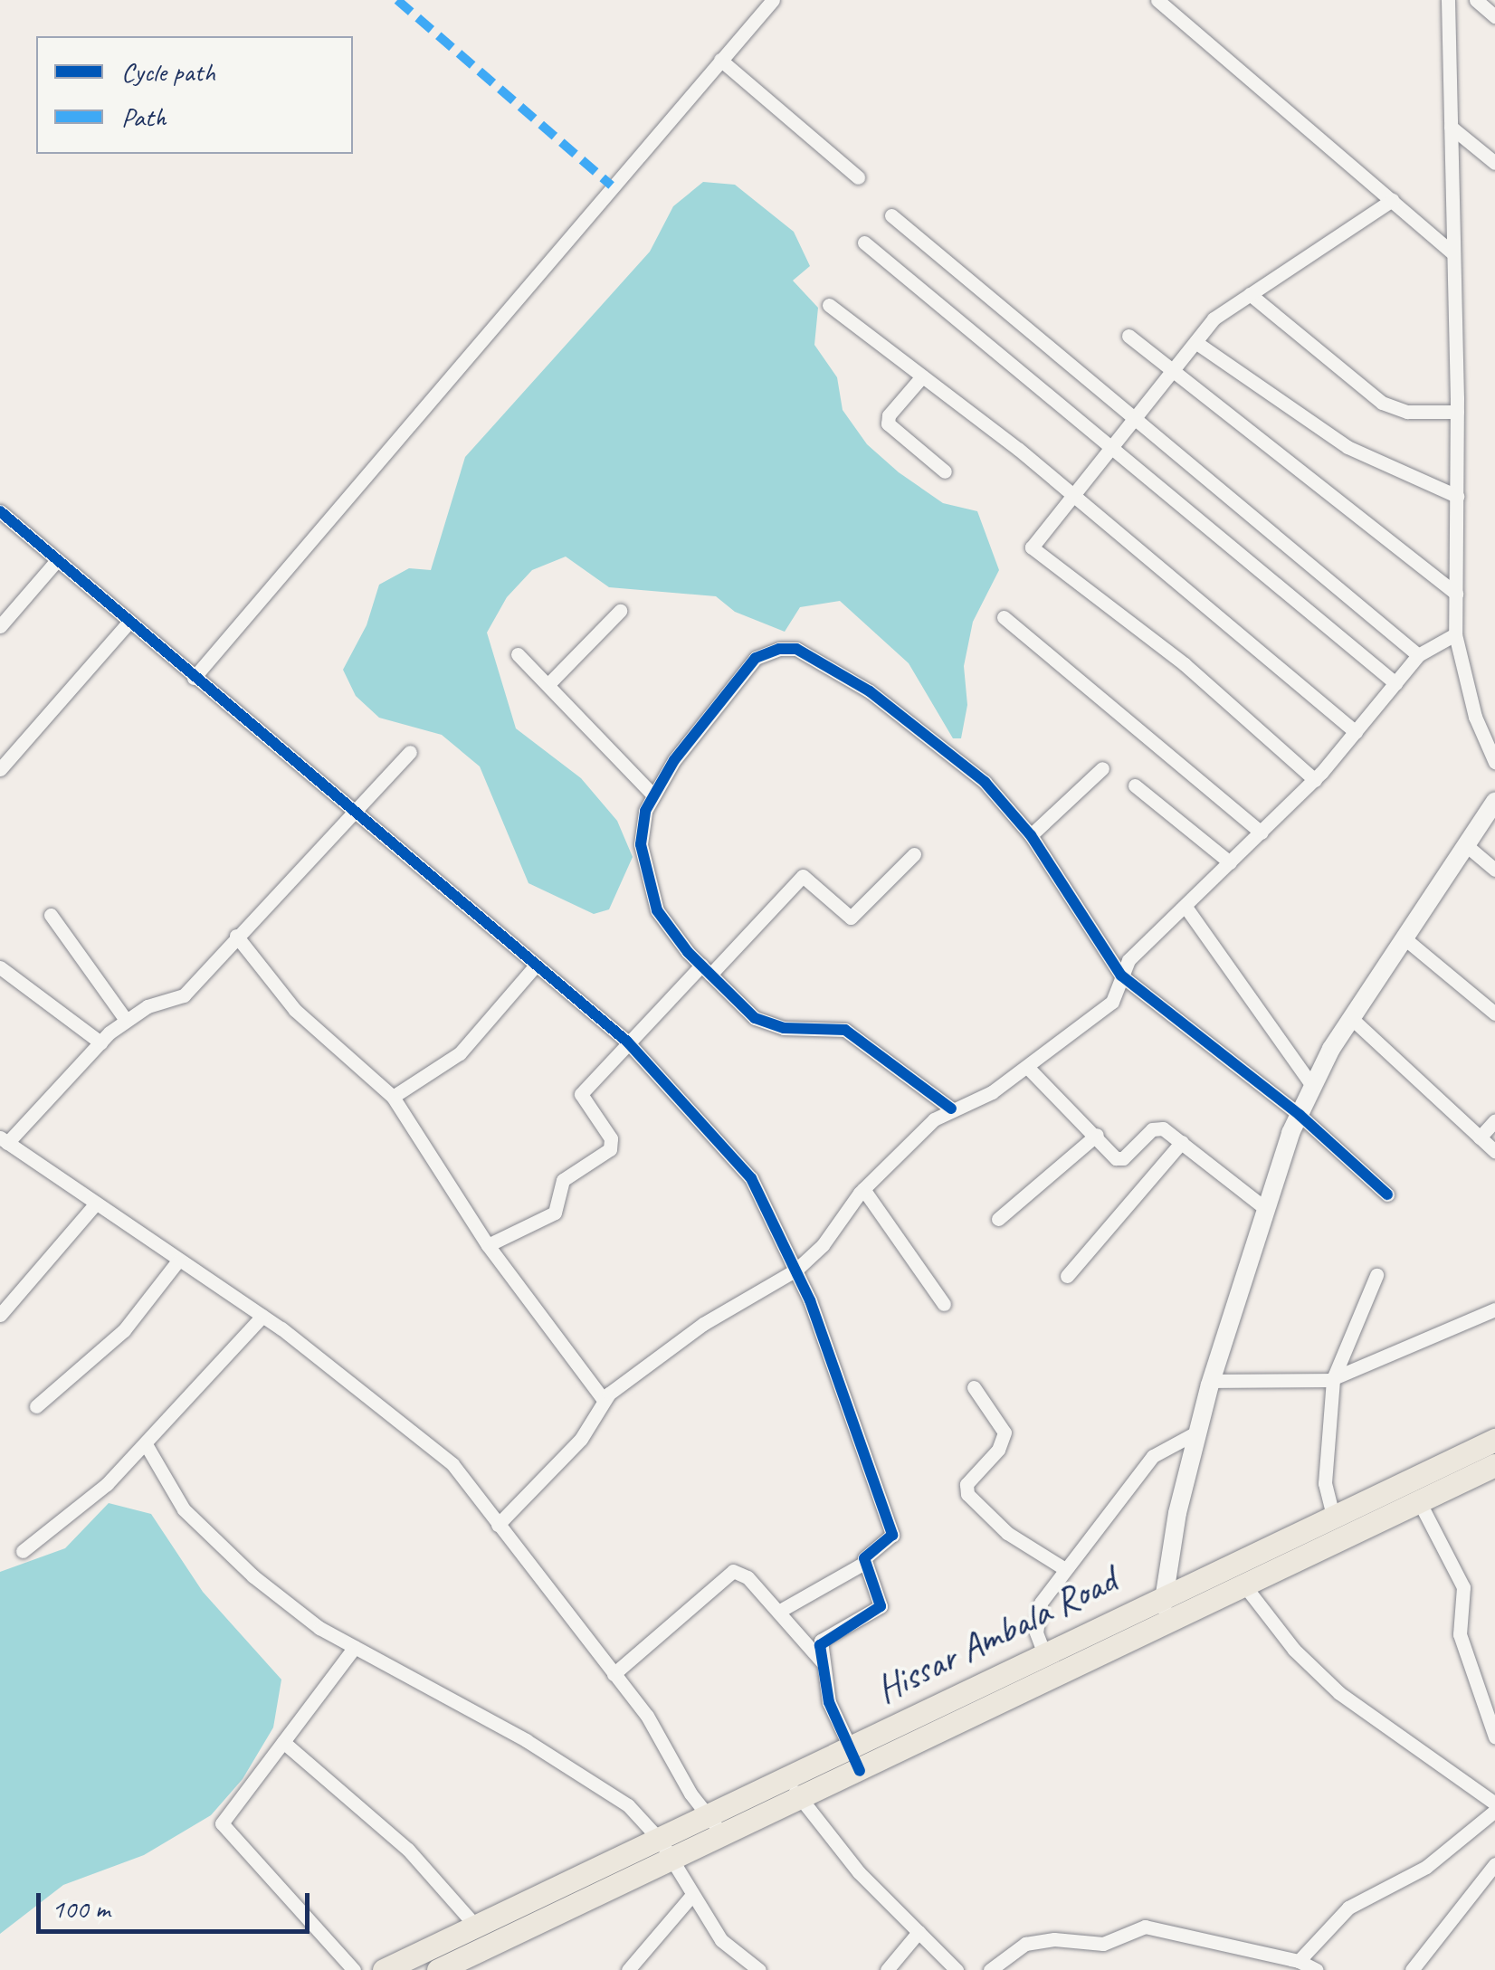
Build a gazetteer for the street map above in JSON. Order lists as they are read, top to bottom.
{
  "streets": {
    "main road": ["Hissar Ambala Road"]
  },
  "legend": ["Cycle path", "Path"],
  "scale_bar": "100 m"
}
